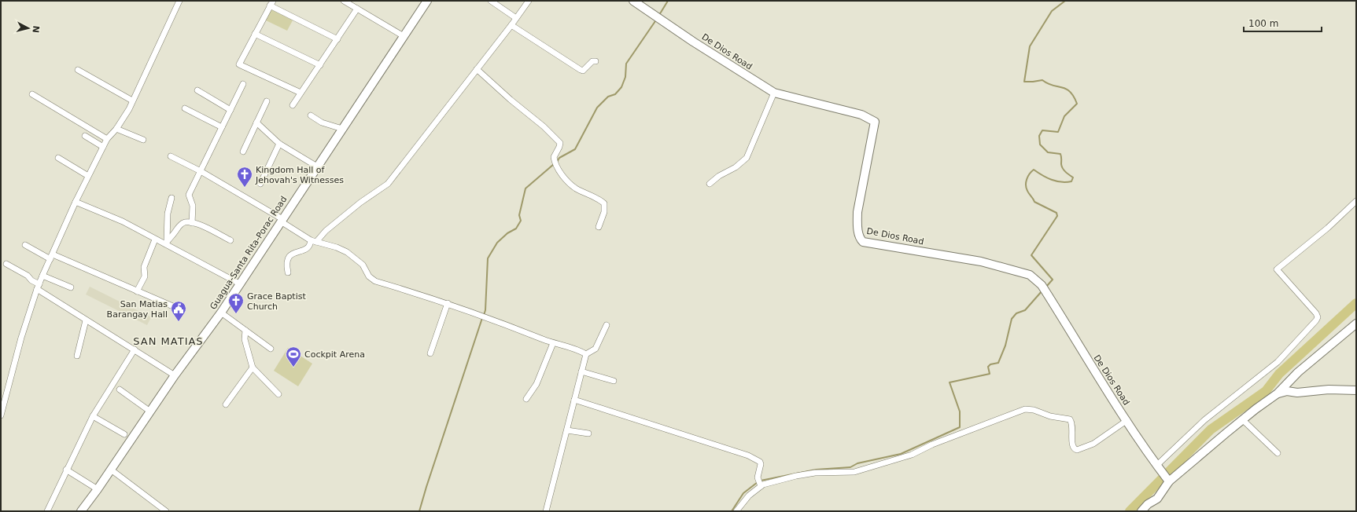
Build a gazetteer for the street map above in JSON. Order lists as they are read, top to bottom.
{
  "streets": {
    "street": ["De Dios Road", "Guagua-Santa Rita-Porac Road"]
  },
  "districts": ["SAN MATIAS"],
  "places": {
    "church": ["Kingdom Hall of Jehovah's Witnesses", "Grace Baptist Church"],
    "public building": ["San Matias Barangay Hall"],
    "sports": ["Cockpit Arena"]
  },
  "scale_bar": "100 m",
  "north": "right"
}
